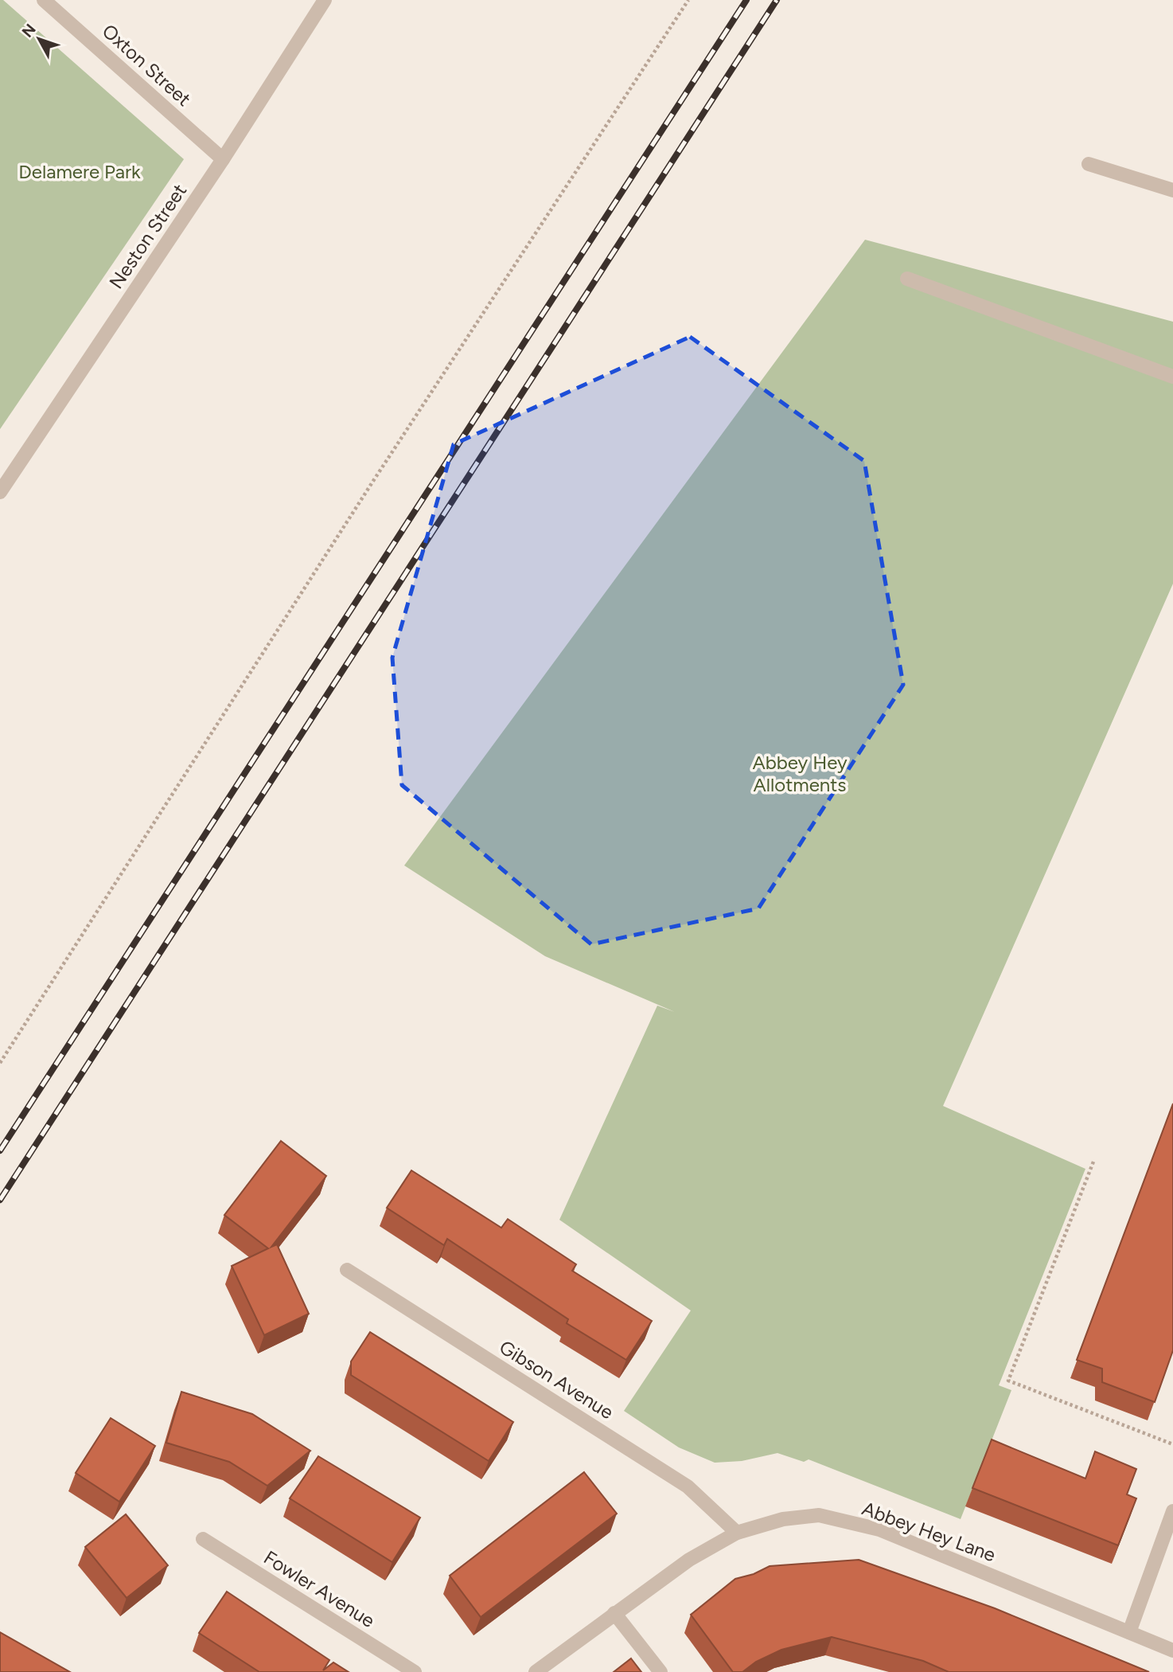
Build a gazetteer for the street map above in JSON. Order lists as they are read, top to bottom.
{
  "streets": {
    "street": [
      "Oxton Street",
      "Neston Street",
      "Gibson Avenue",
      "Abbey Hey Lane",
      "Fowler Avenue"
    ]
  },
  "crossings": [
    ["Oxton Street", "Neston Street"],
    ["Gibson Avenue", "Abbey Hey Lane"]
  ],
  "parks": ["Delamere Park", "Abbey Hey Allotments"],
  "north": "top left"
}
